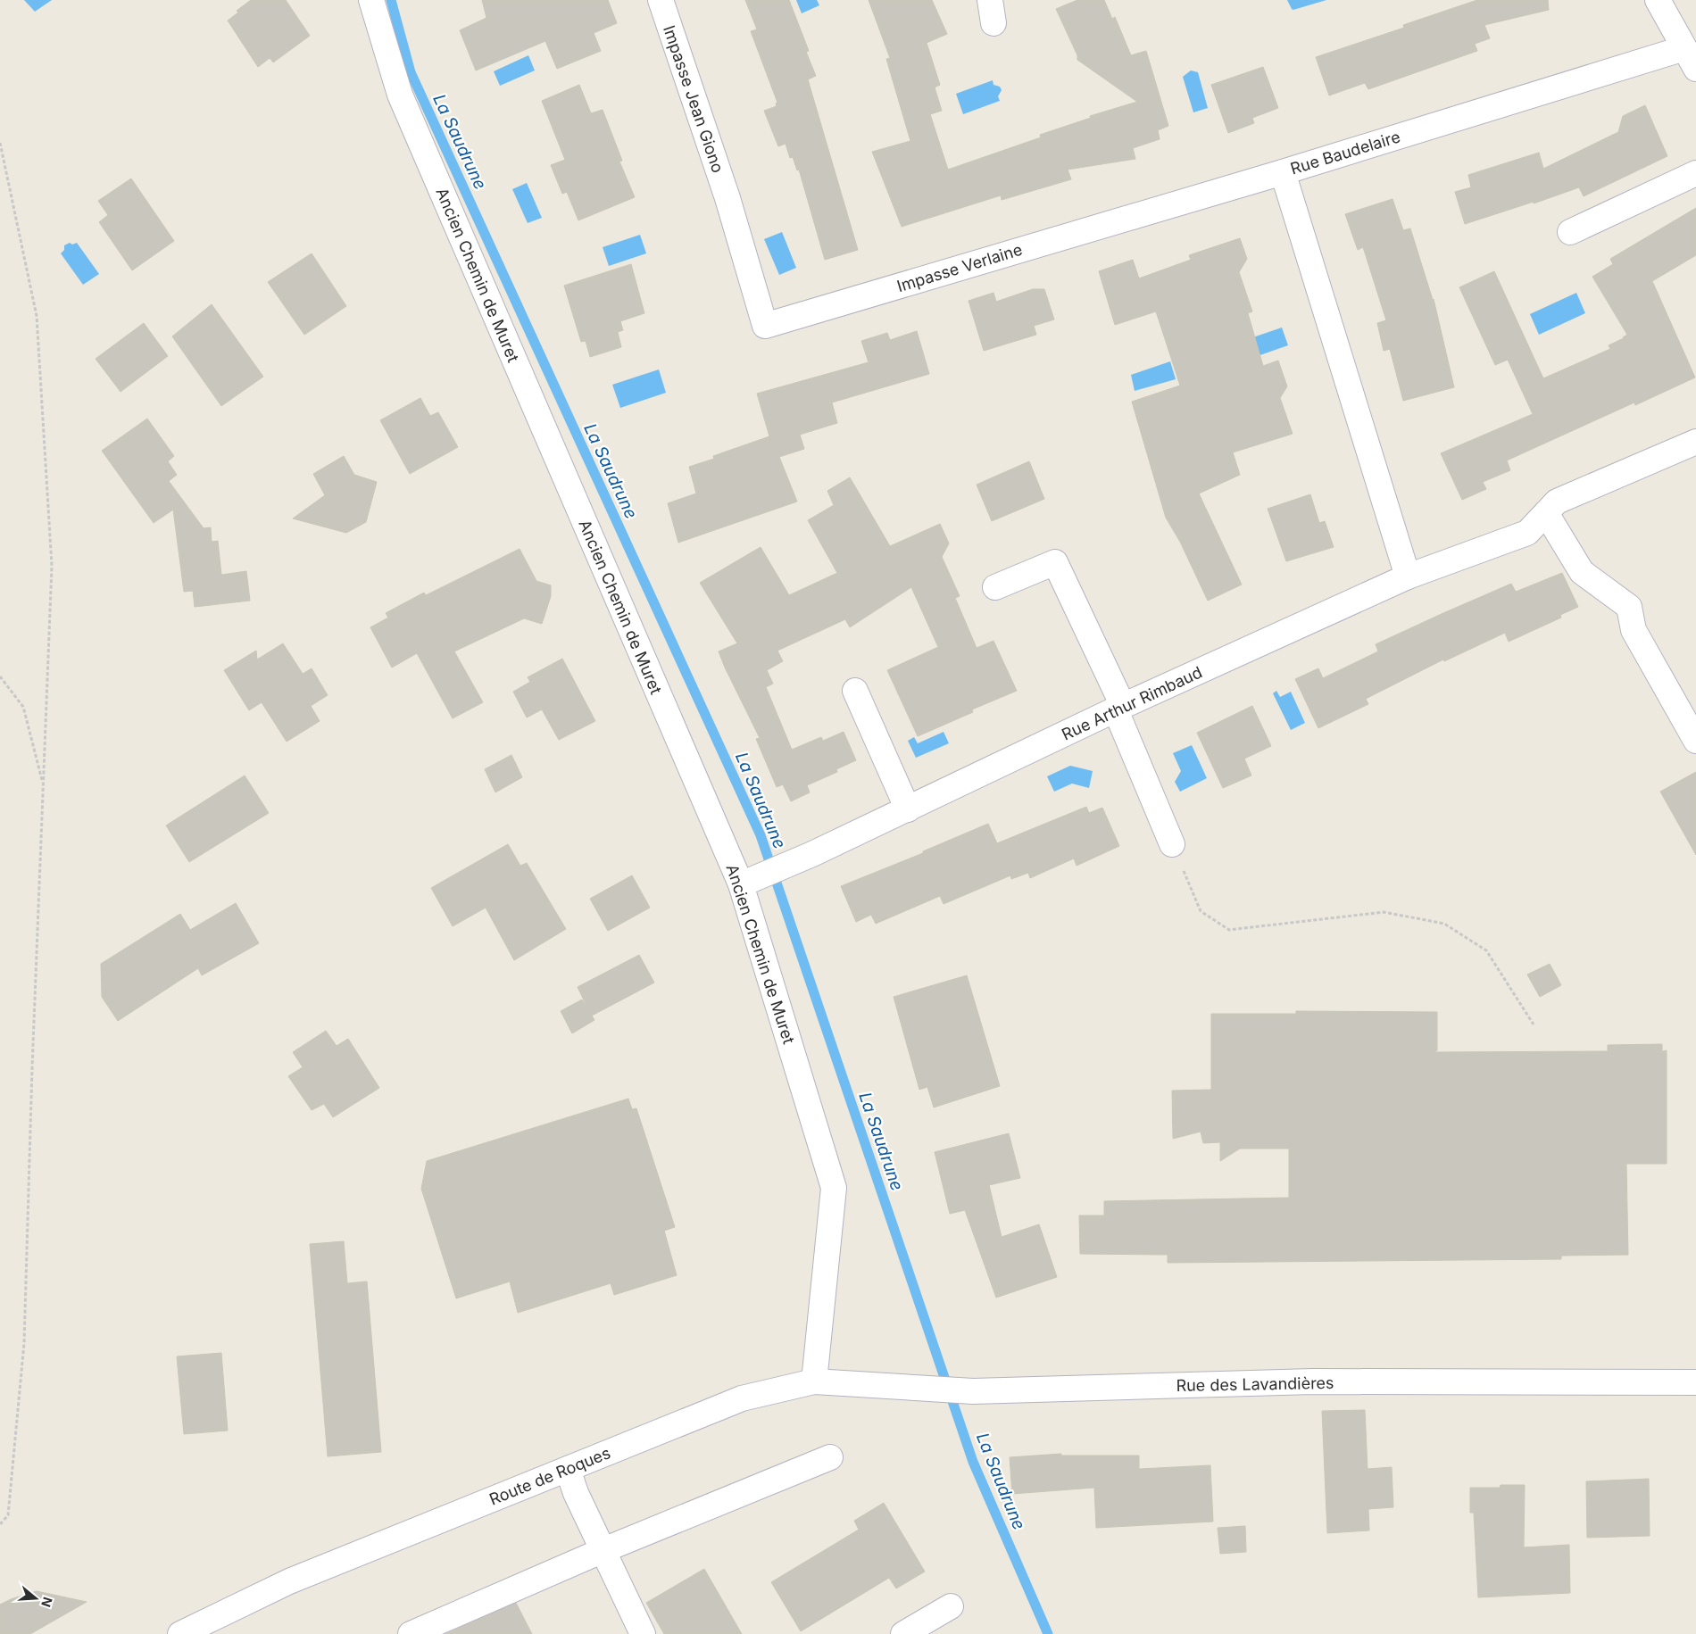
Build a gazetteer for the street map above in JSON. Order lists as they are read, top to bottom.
{
  "streets": {
    "street": [
      "Impasse Jean Giono",
      "Rue Baudelaire",
      "Impasse Verlaine",
      "Ancien Chemin de Muret",
      "Rue Arthur Rimbaud",
      "Rue des Lavandières",
      "Route de Roques"
    ]
  },
  "crossings": [
    ["Impasse Jean Giono", "Impasse Verlaine"],
    ["Rue Baudelaire", "Impasse Verlaine"],
    ["Rue Baudelaire", "Rue Arthur Rimbaud"],
    ["Ancien Chemin de Muret", "Rue Arthur Rimbaud"],
    ["Ancien Chemin de Muret", "Rue des Lavandières"],
    ["Ancien Chemin de Muret", "Route de Roques"],
    ["Rue des Lavandières", "Route de Roques"]
  ],
  "water": ["La Saudrune"],
  "north": "right"
}
